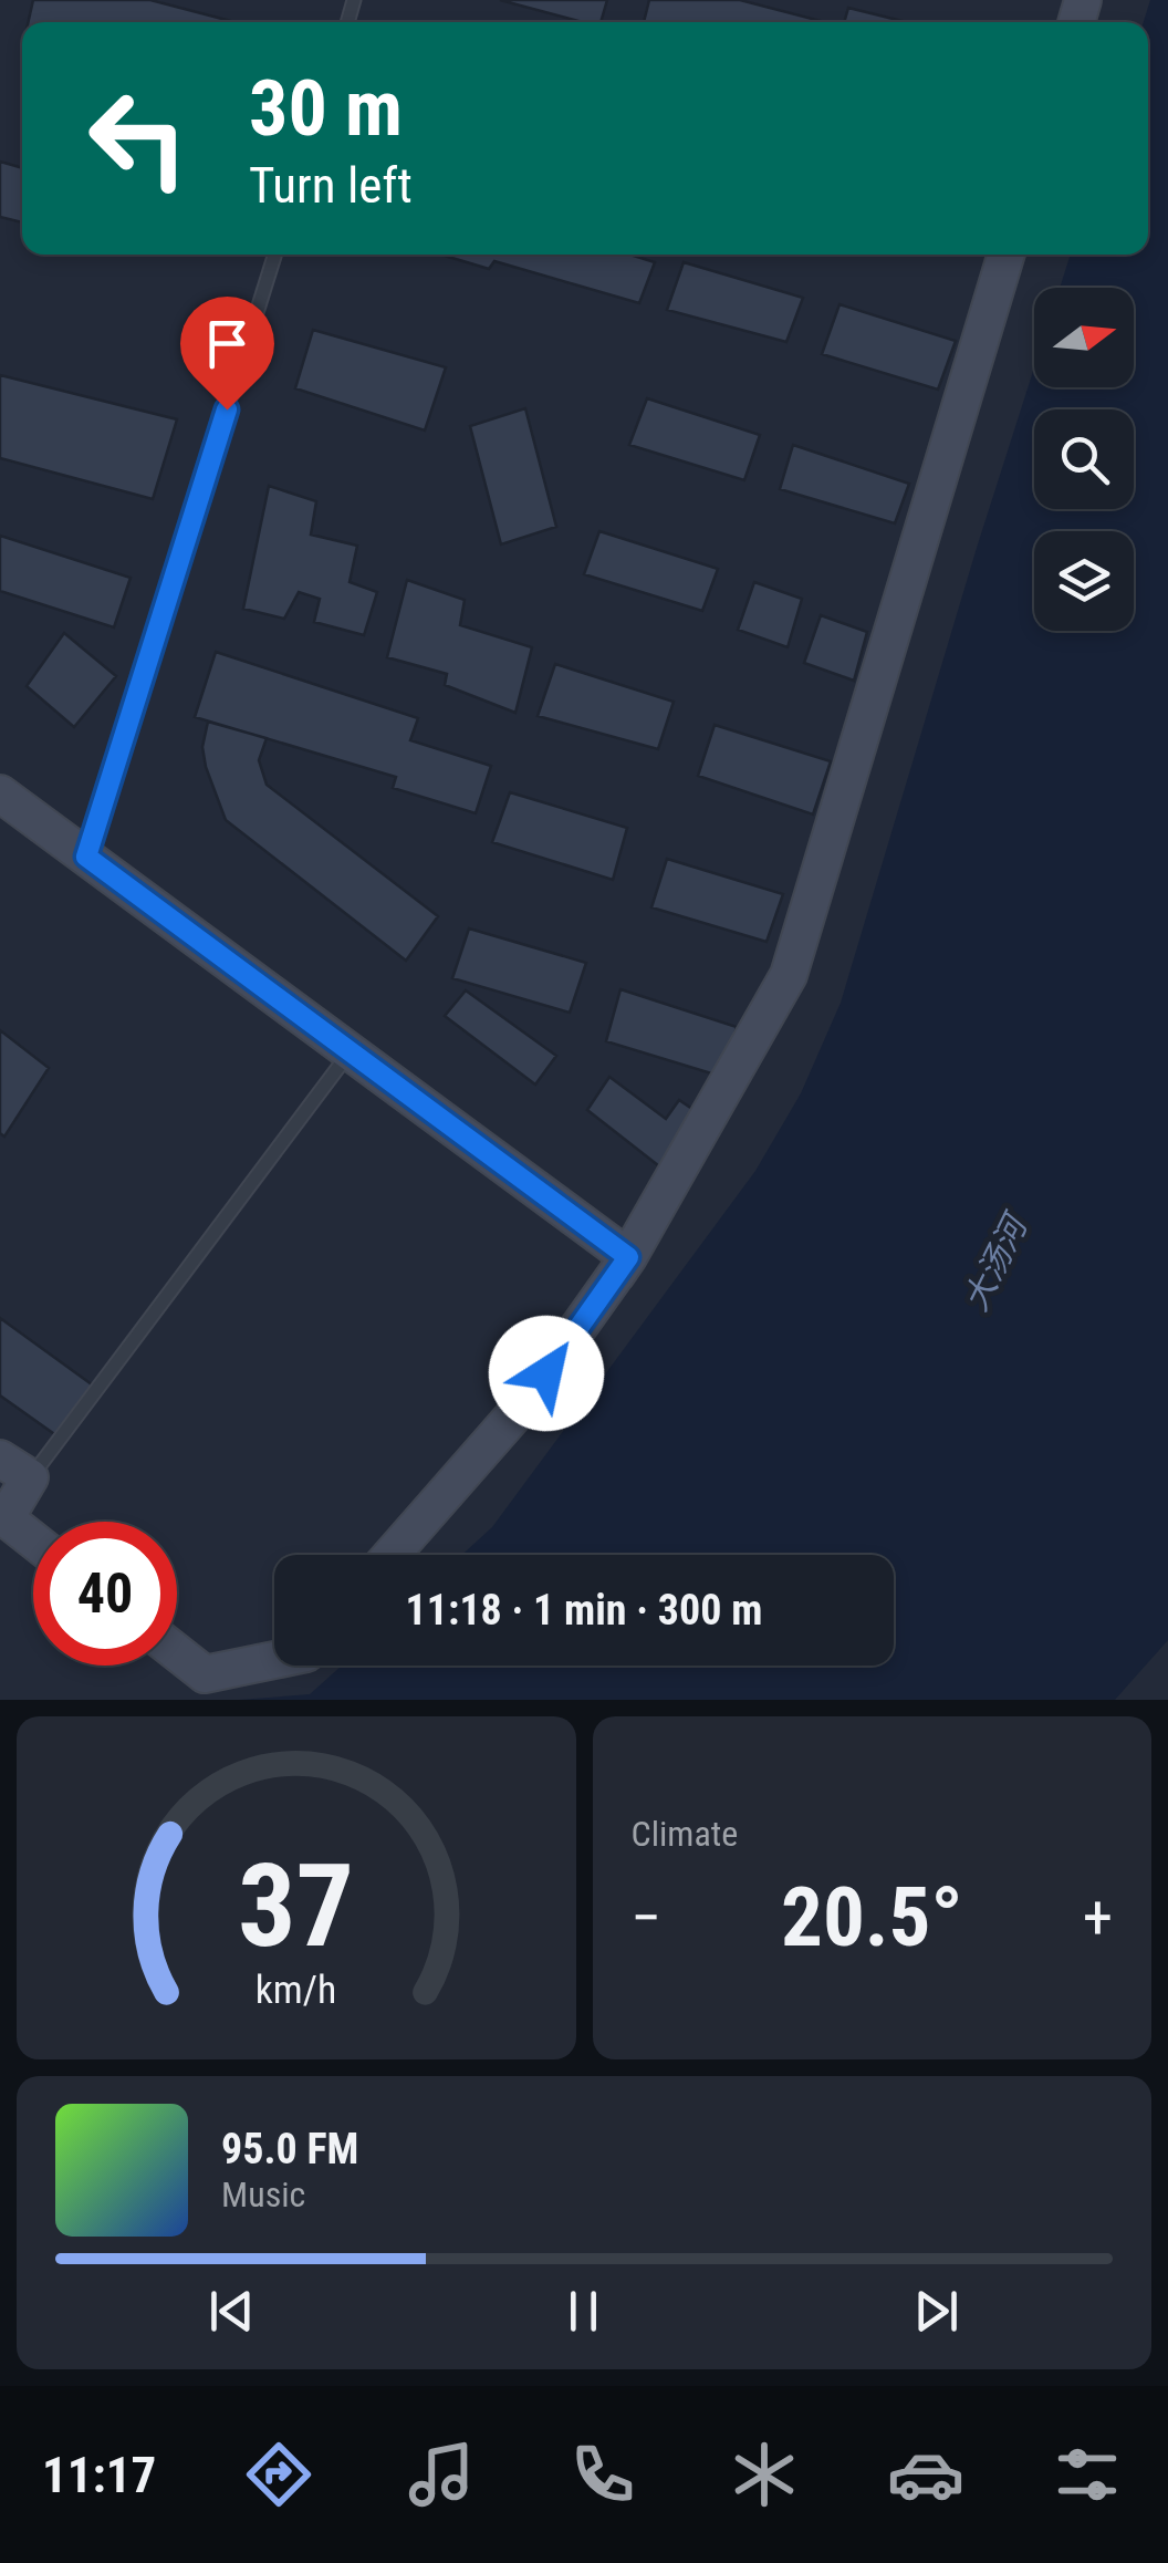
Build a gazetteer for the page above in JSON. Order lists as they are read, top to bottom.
{
  "water": ["大汤河"],
  "north": "right",
  "page": {
    "turn": ["30 m", "Turn left"],
    "limit": "40",
    "trip": "11:18 · 1 min · 300 m",
    "tile": "Climate",
    "heat": ["−", "20.5°", "+"],
    "song": ["95.0 FM", "Music"],
    "tabs": "11:17",
    "gauge": ["37", "km/h"]
  }
}
